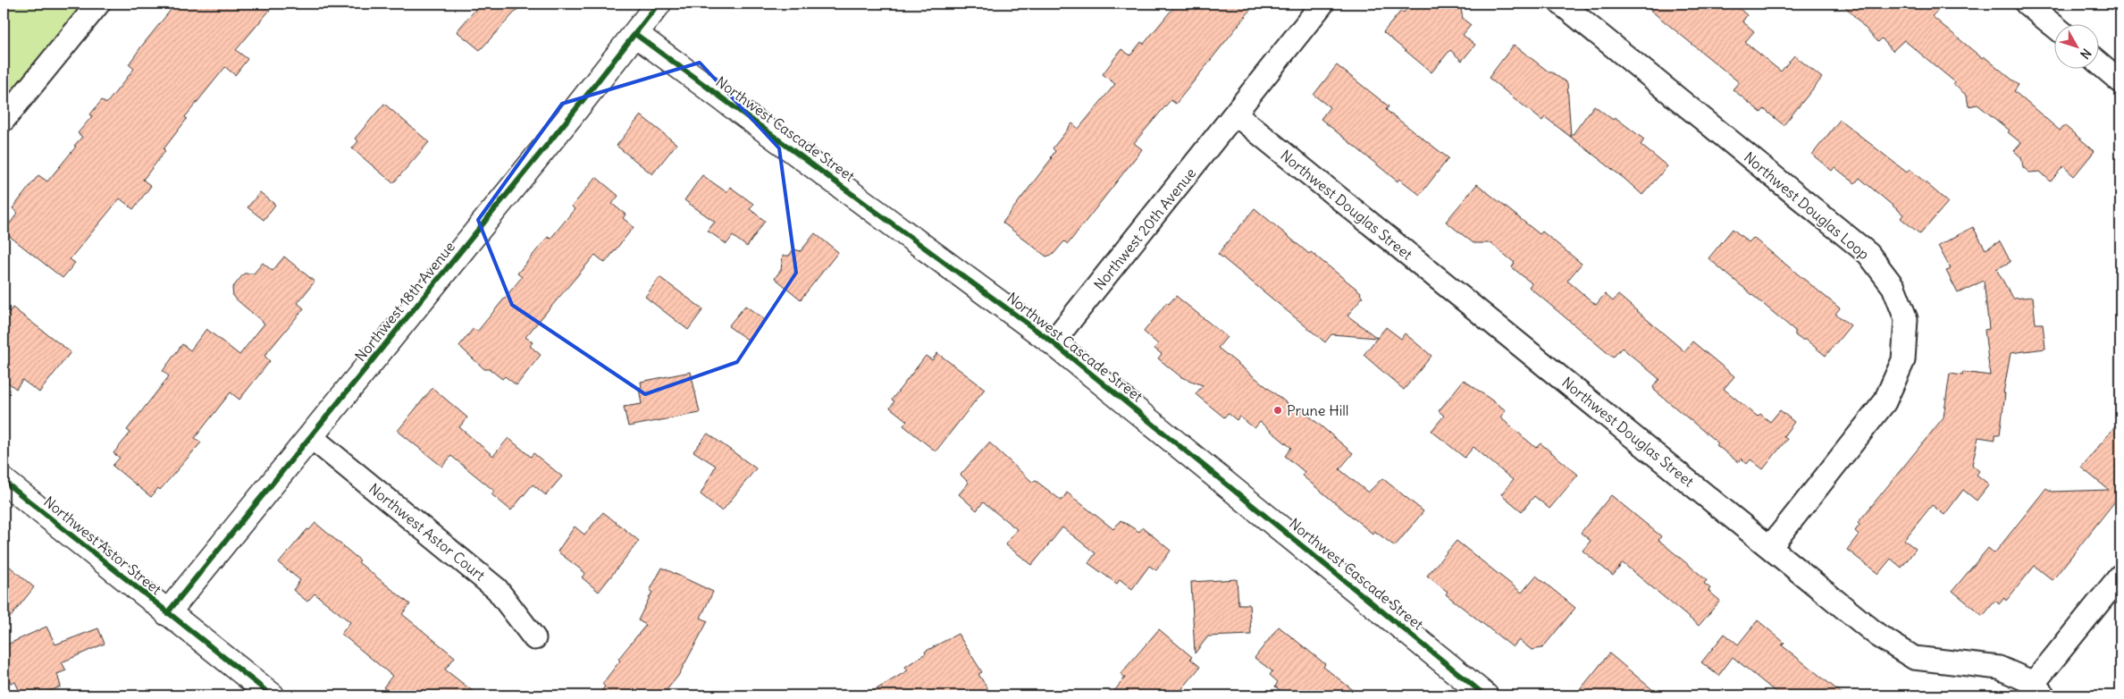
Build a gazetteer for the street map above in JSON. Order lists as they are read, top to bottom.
{
  "streets": {
    "street": [
      "Northwest Cascade Street",
      "Northwest Douglas Street",
      "Northwest Douglas Loop",
      "Northwest 20th Avenue",
      "Northwest 18th Avenue",
      "Northwest Astor Court",
      "Northwest Astor Street"
    ]
  },
  "crossings": [
    ["Northwest Cascade Street", "Northwest 20th Avenue"],
    ["Northwest Cascade Street", "Northwest 18th Avenue"],
    ["Northwest Douglas Street", "Northwest Douglas Loop"],
    ["Northwest Douglas Street", "Northwest 20th Avenue"],
    ["Northwest 18th Avenue", "Northwest Astor Court"],
    ["Northwest 18th Avenue", "Northwest Astor Street"]
  ],
  "places": ["Prune Hill"],
  "north": "bottom right"
}
